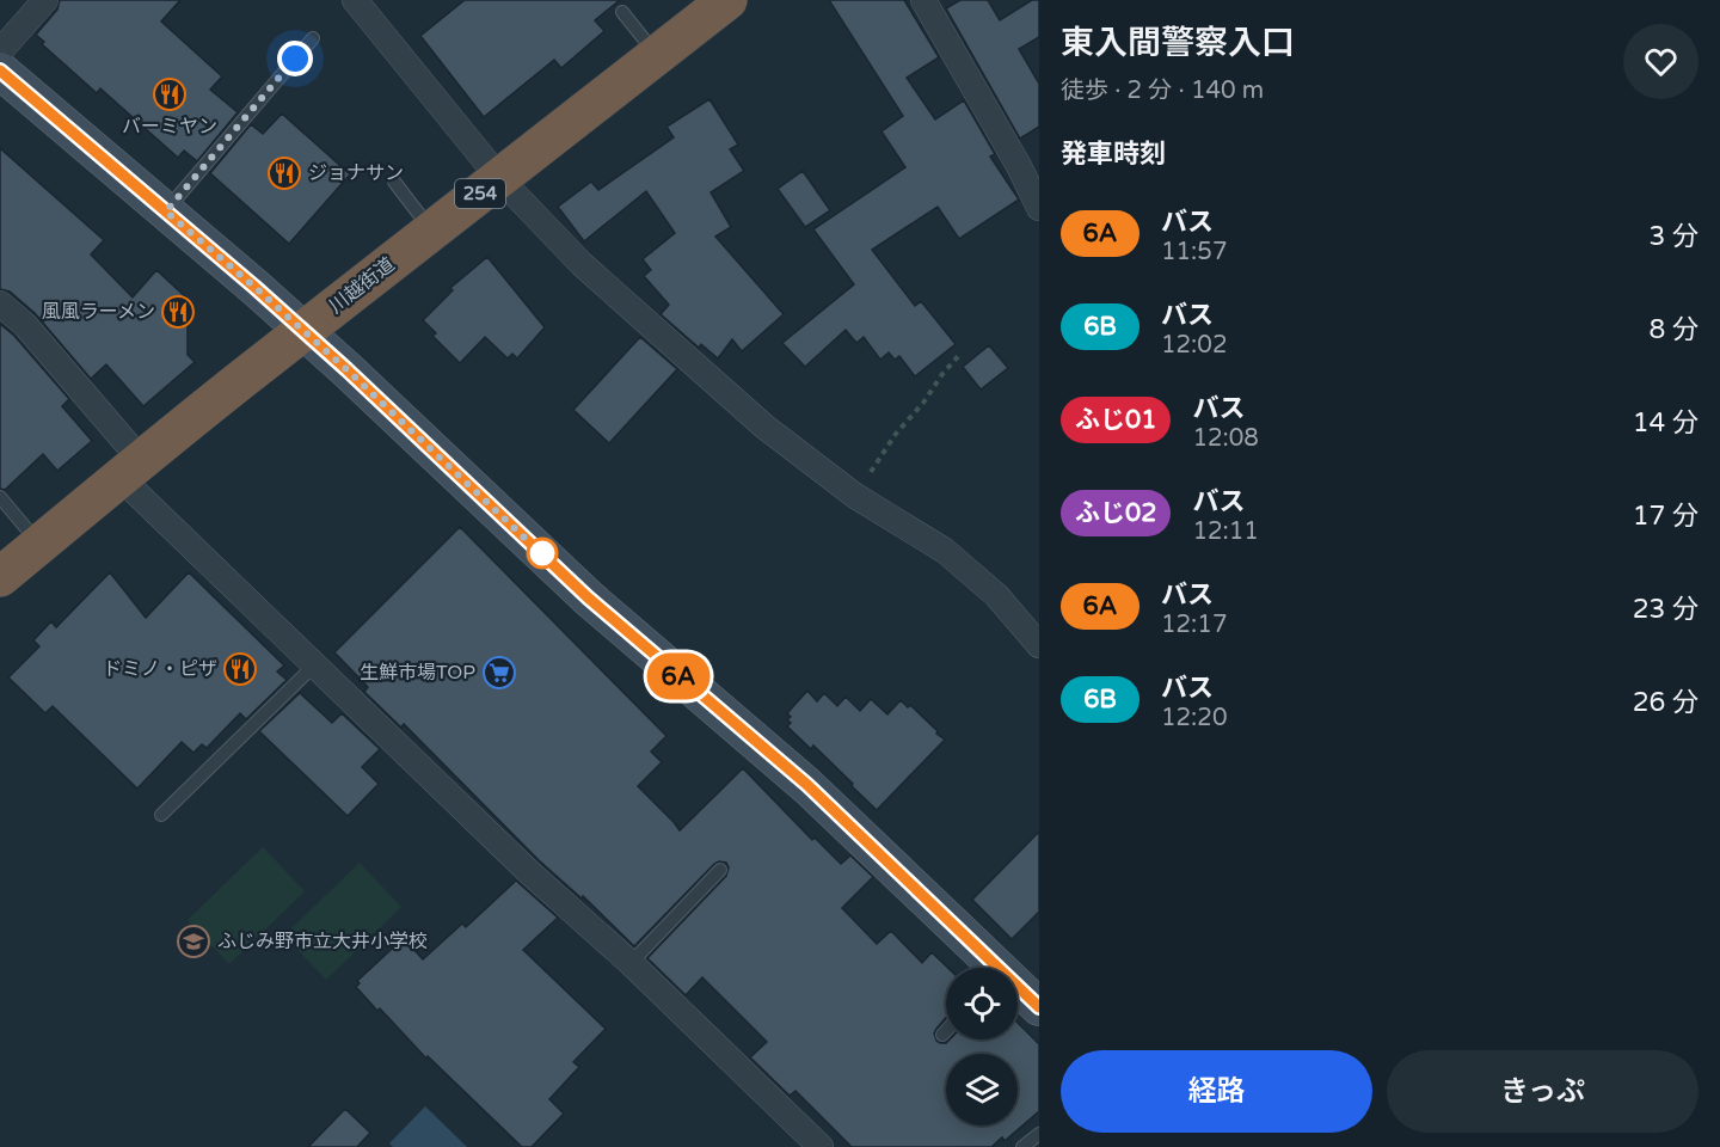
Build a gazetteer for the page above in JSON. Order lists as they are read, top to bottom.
{
  "streets": {
    "highway": ["254", "川越街道"]
  },
  "places": {
    "restaurant": [
      "バーミヤン",
      "ジョナサン",
      "風風ラーメン",
      "ドミノ・ピザ"
    ],
    "supermarket": ["生鮮市場TOP"],
    "school or university": ["ふじみ野市立大井小学校"]
  },
  "lines": ["bus line 6A"],
  "page": {
    "on_map": "6A",
    "heading": [
      ["東入間警察入口", "徒歩 · 2 分 · 140 m"],
      "発車時刻"
    ],
    "list": [
      {
        "mark": "6A",
        "name": "バス",
        "note": "11:57",
        "value": "3 分"
      },
      {
        "mark": "6B",
        "name": "バス",
        "note": "12:02",
        "value": "8 分"
      },
      {
        "mark": "ふじ01",
        "name": "バス",
        "note": "12:08",
        "value": "14 分"
      },
      {
        "mark": "ふじ02",
        "name": "バス",
        "note": "12:11",
        "value": "17 分"
      },
      {
        "mark": "6A",
        "name": "バス",
        "note": "12:17",
        "value": "23 分"
      },
      {
        "mark": "6B",
        "name": "バス",
        "note": "12:20",
        "value": "26 分"
      }
    ],
    "buttons": ["経路", "きっぷ"]
  }
}
